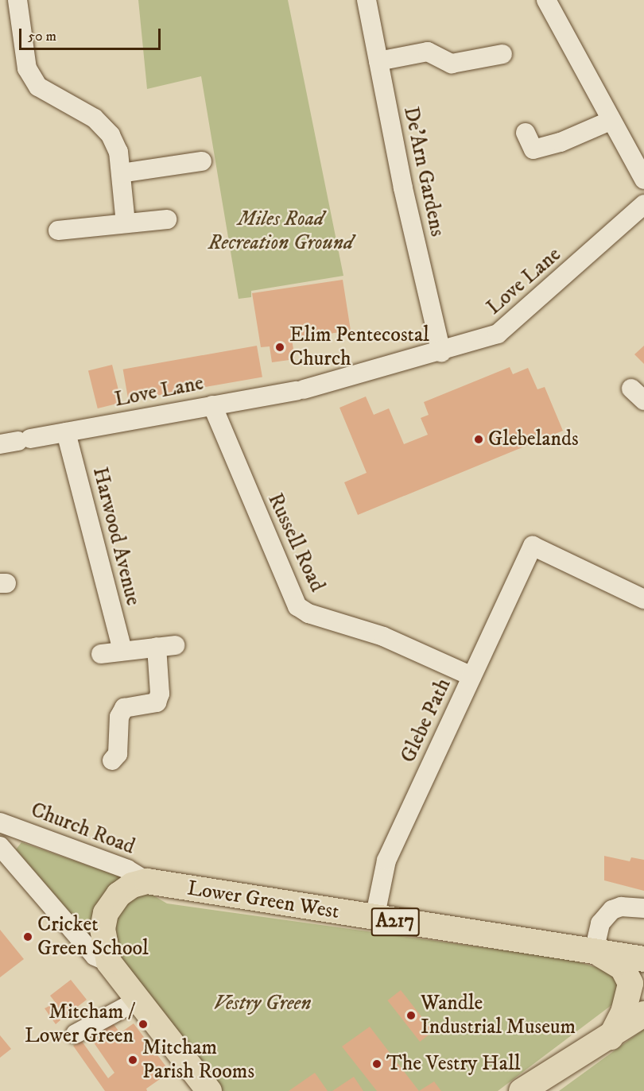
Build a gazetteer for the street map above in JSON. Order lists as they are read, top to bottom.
{
  "streets": {
    "main road": ["Lower Green West", "A217"],
    "street": [
      "De'Arn Gardens",
      "Love Lane",
      "Harwood Avenue",
      "Russell Road",
      "Glebe Path",
      "Church Road"
    ]
  },
  "crossings": [
    ["De'Arn Gardens", "Love Lane"],
    ["Love Lane", "Harwood Avenue"],
    ["Love Lane", "Russell Road"],
    ["Russell Road", "Glebe Path"],
    ["Glebe Path", "Lower Green West"],
    ["Church Road", "Lower Green West"]
  ],
  "parks": ["Miles Road Recreation Ground", "Vestry Green"],
  "places": [
    "Elim Pentecostal Church",
    "Glebelands",
    "Cricket Green School",
    "Wandle Industrial Museum",
    "Mitcham / Lower Green",
    "Mitcham Parish Rooms",
    "The Vestry Hall"
  ],
  "scale_bar": "50 m"
}
